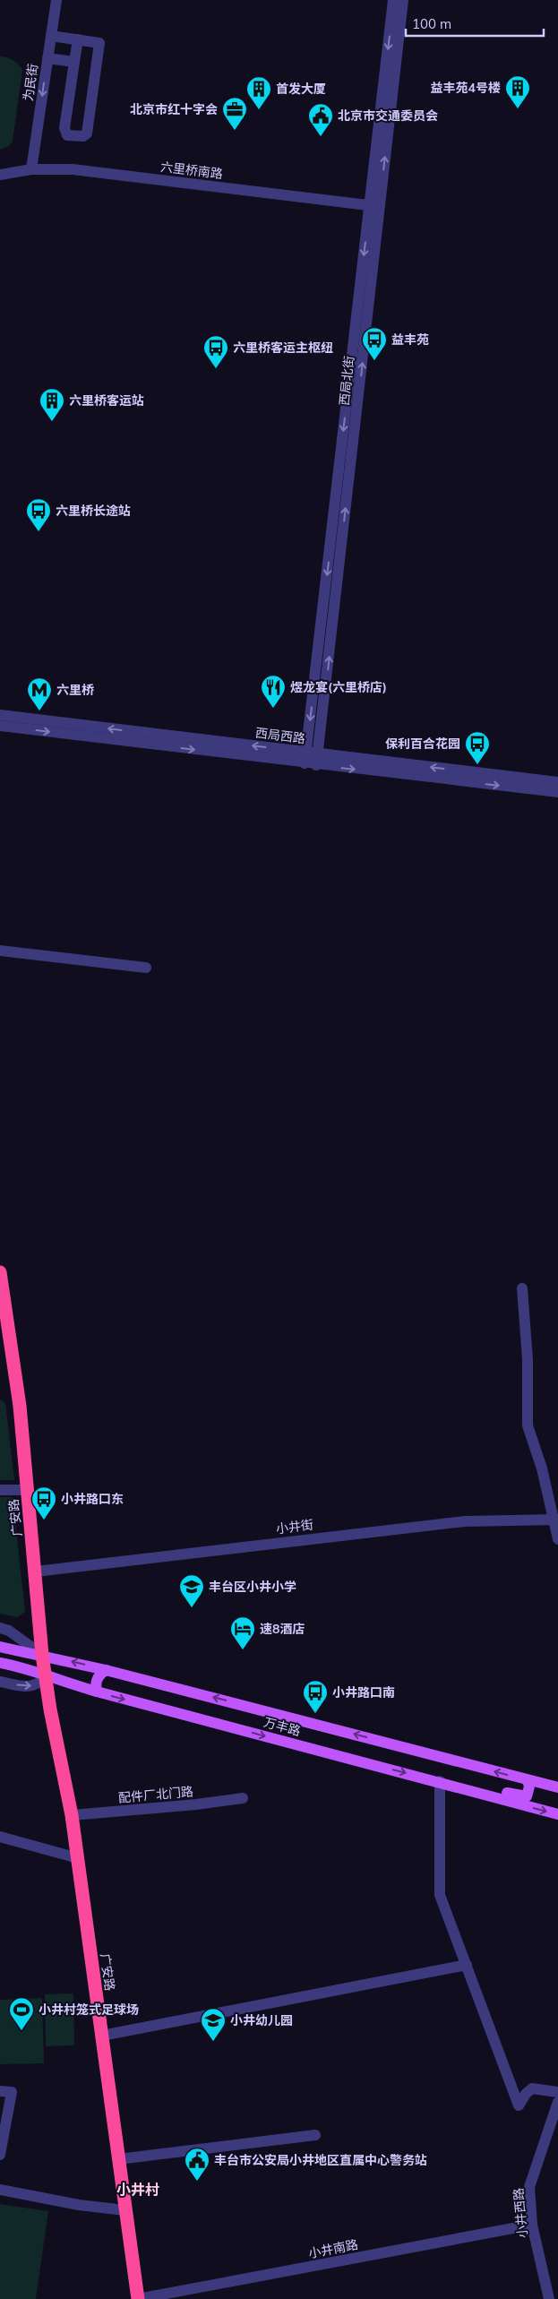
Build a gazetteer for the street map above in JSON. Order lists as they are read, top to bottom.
{
  "streets": {
    "highway": ["广安路"],
    "main road": ["万丰路"],
    "street": [
      "为民街",
      "六里桥南路",
      "西局北街",
      "西局西路",
      "小井街",
      "配件厂北门路",
      "小井西路",
      "小井南路"
    ]
  },
  "crossings": [
    ["为民街", "六里桥南路"],
    ["六里桥南路", "西局北街"],
    ["西局北街", "西局西路"],
    ["广安路", "小井街"],
    ["广安路", "万丰路"],
    ["广安路", "配件厂北门路"],
    ["广安路", "小井南路"],
    ["小井西路", "小井南路"]
  ],
  "one_way": ["为民街"],
  "districts": ["小井村"],
  "places": {
    "building": ["益丰苑4号楼", "首发大厦", "六里桥客运站"],
    "office": ["北京市红十字会"],
    "public building": ["北京市交通委员会", "丰台市公安局小井地区直属中心警务站"],
    "bus stop": [
      "益丰苑",
      "六里桥客运主枢纽",
      "六里桥长途站",
      "保利百合花园",
      "小井路口东",
      "小井路口南"
    ],
    "restaurant": ["煜龙宴(六里桥店)"],
    "metro station": ["六里桥"],
    "school or university": ["丰台区小井小学", "小井幼儿园"],
    "hotel": ["速8酒店"],
    "sports": ["小井村笼式足球场"]
  },
  "scale_bar": "100 m"
}
